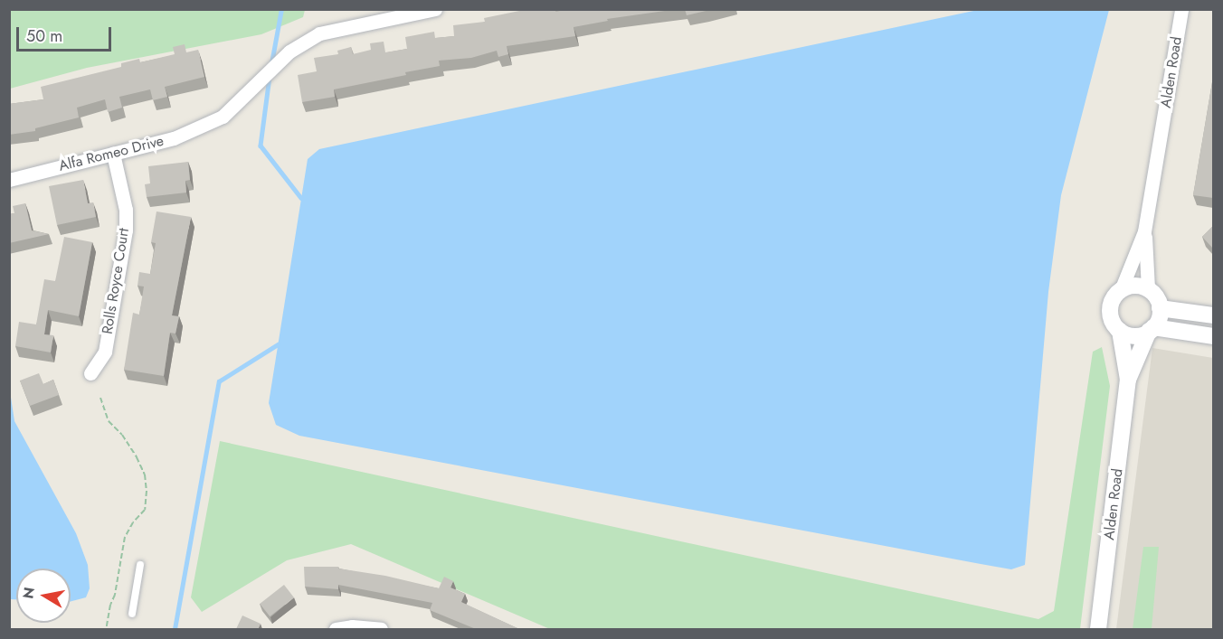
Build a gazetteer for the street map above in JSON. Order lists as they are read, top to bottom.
{
  "streets": {
    "street": ["Alden Road", "Alfa Romeo Drive", "Rolls Royce Court"]
  },
  "crossings": [
    ["Alfa Romeo Drive", "Rolls Royce Court"]
  ],
  "scale_bar": "50 m",
  "north": "left"
}
